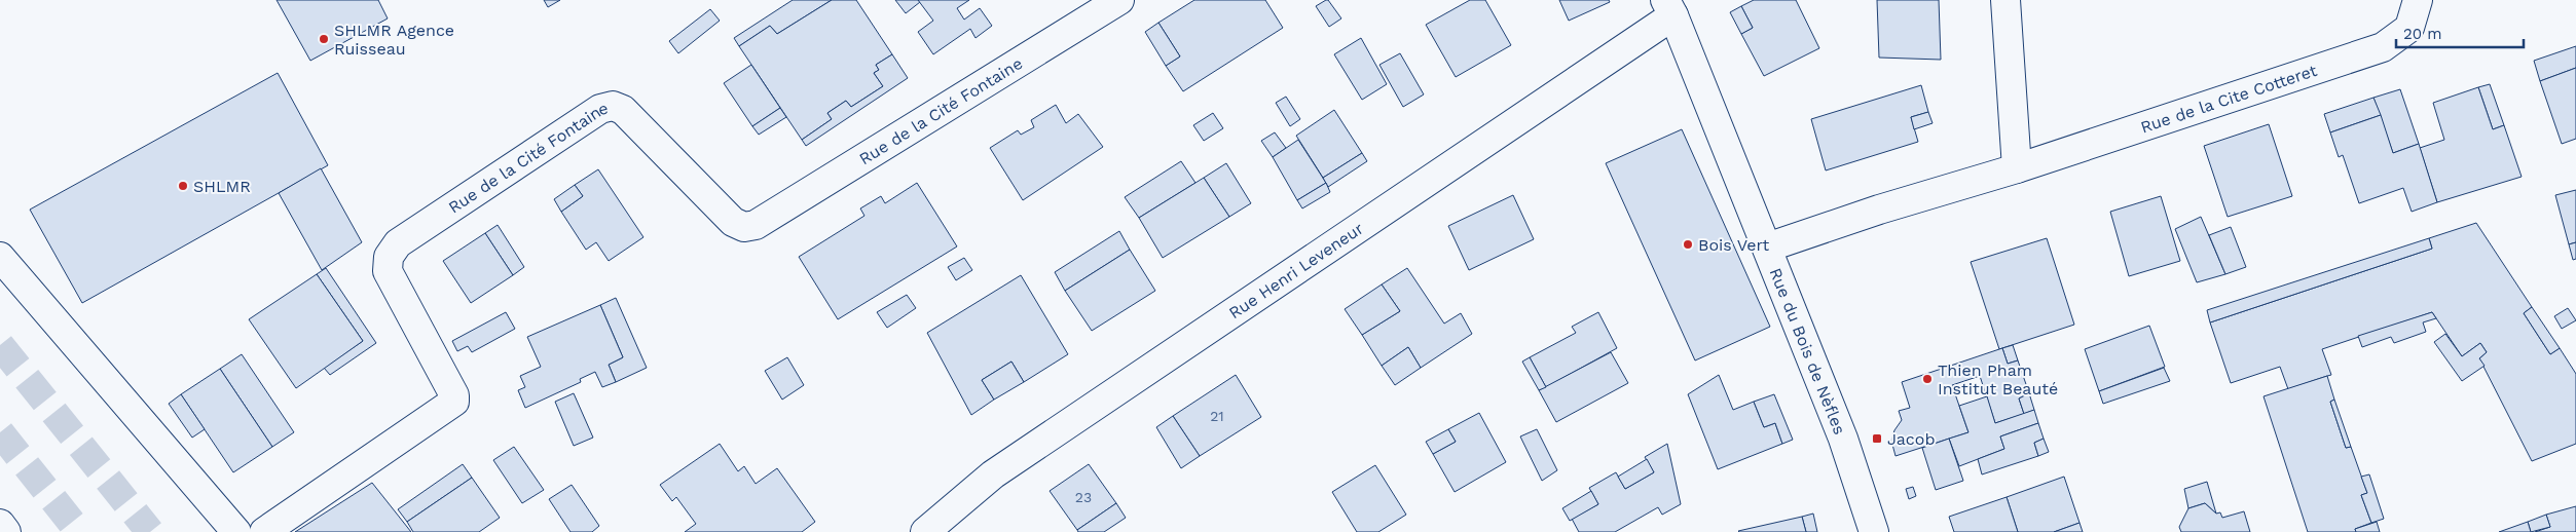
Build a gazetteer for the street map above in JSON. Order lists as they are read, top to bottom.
{
  "streets": {
    "street": [
      "Rue de la Cite Cotteret",
      "Rue de la Cité Fontaine",
      "Rue Henri Leveneur",
      "Rue du Bois de Nèfles"
    ]
  },
  "crossings": [
    ["Rue de la Cite Cotteret", "Rue du Bois de Nèfles"],
    ["Rue Henri Leveneur", "Rue du Bois de Nèfles"]
  ],
  "places": {
    "other": [
      "SHLMR Agence Ruisseau",
      "SHLMR",
      "Bois Vert",
      "Thien Pham Institut Beauté"
    ],
    "transit": ["Jacob"]
  },
  "house_numbers": ["21", "23"],
  "scale_bar": "20 m"
}
